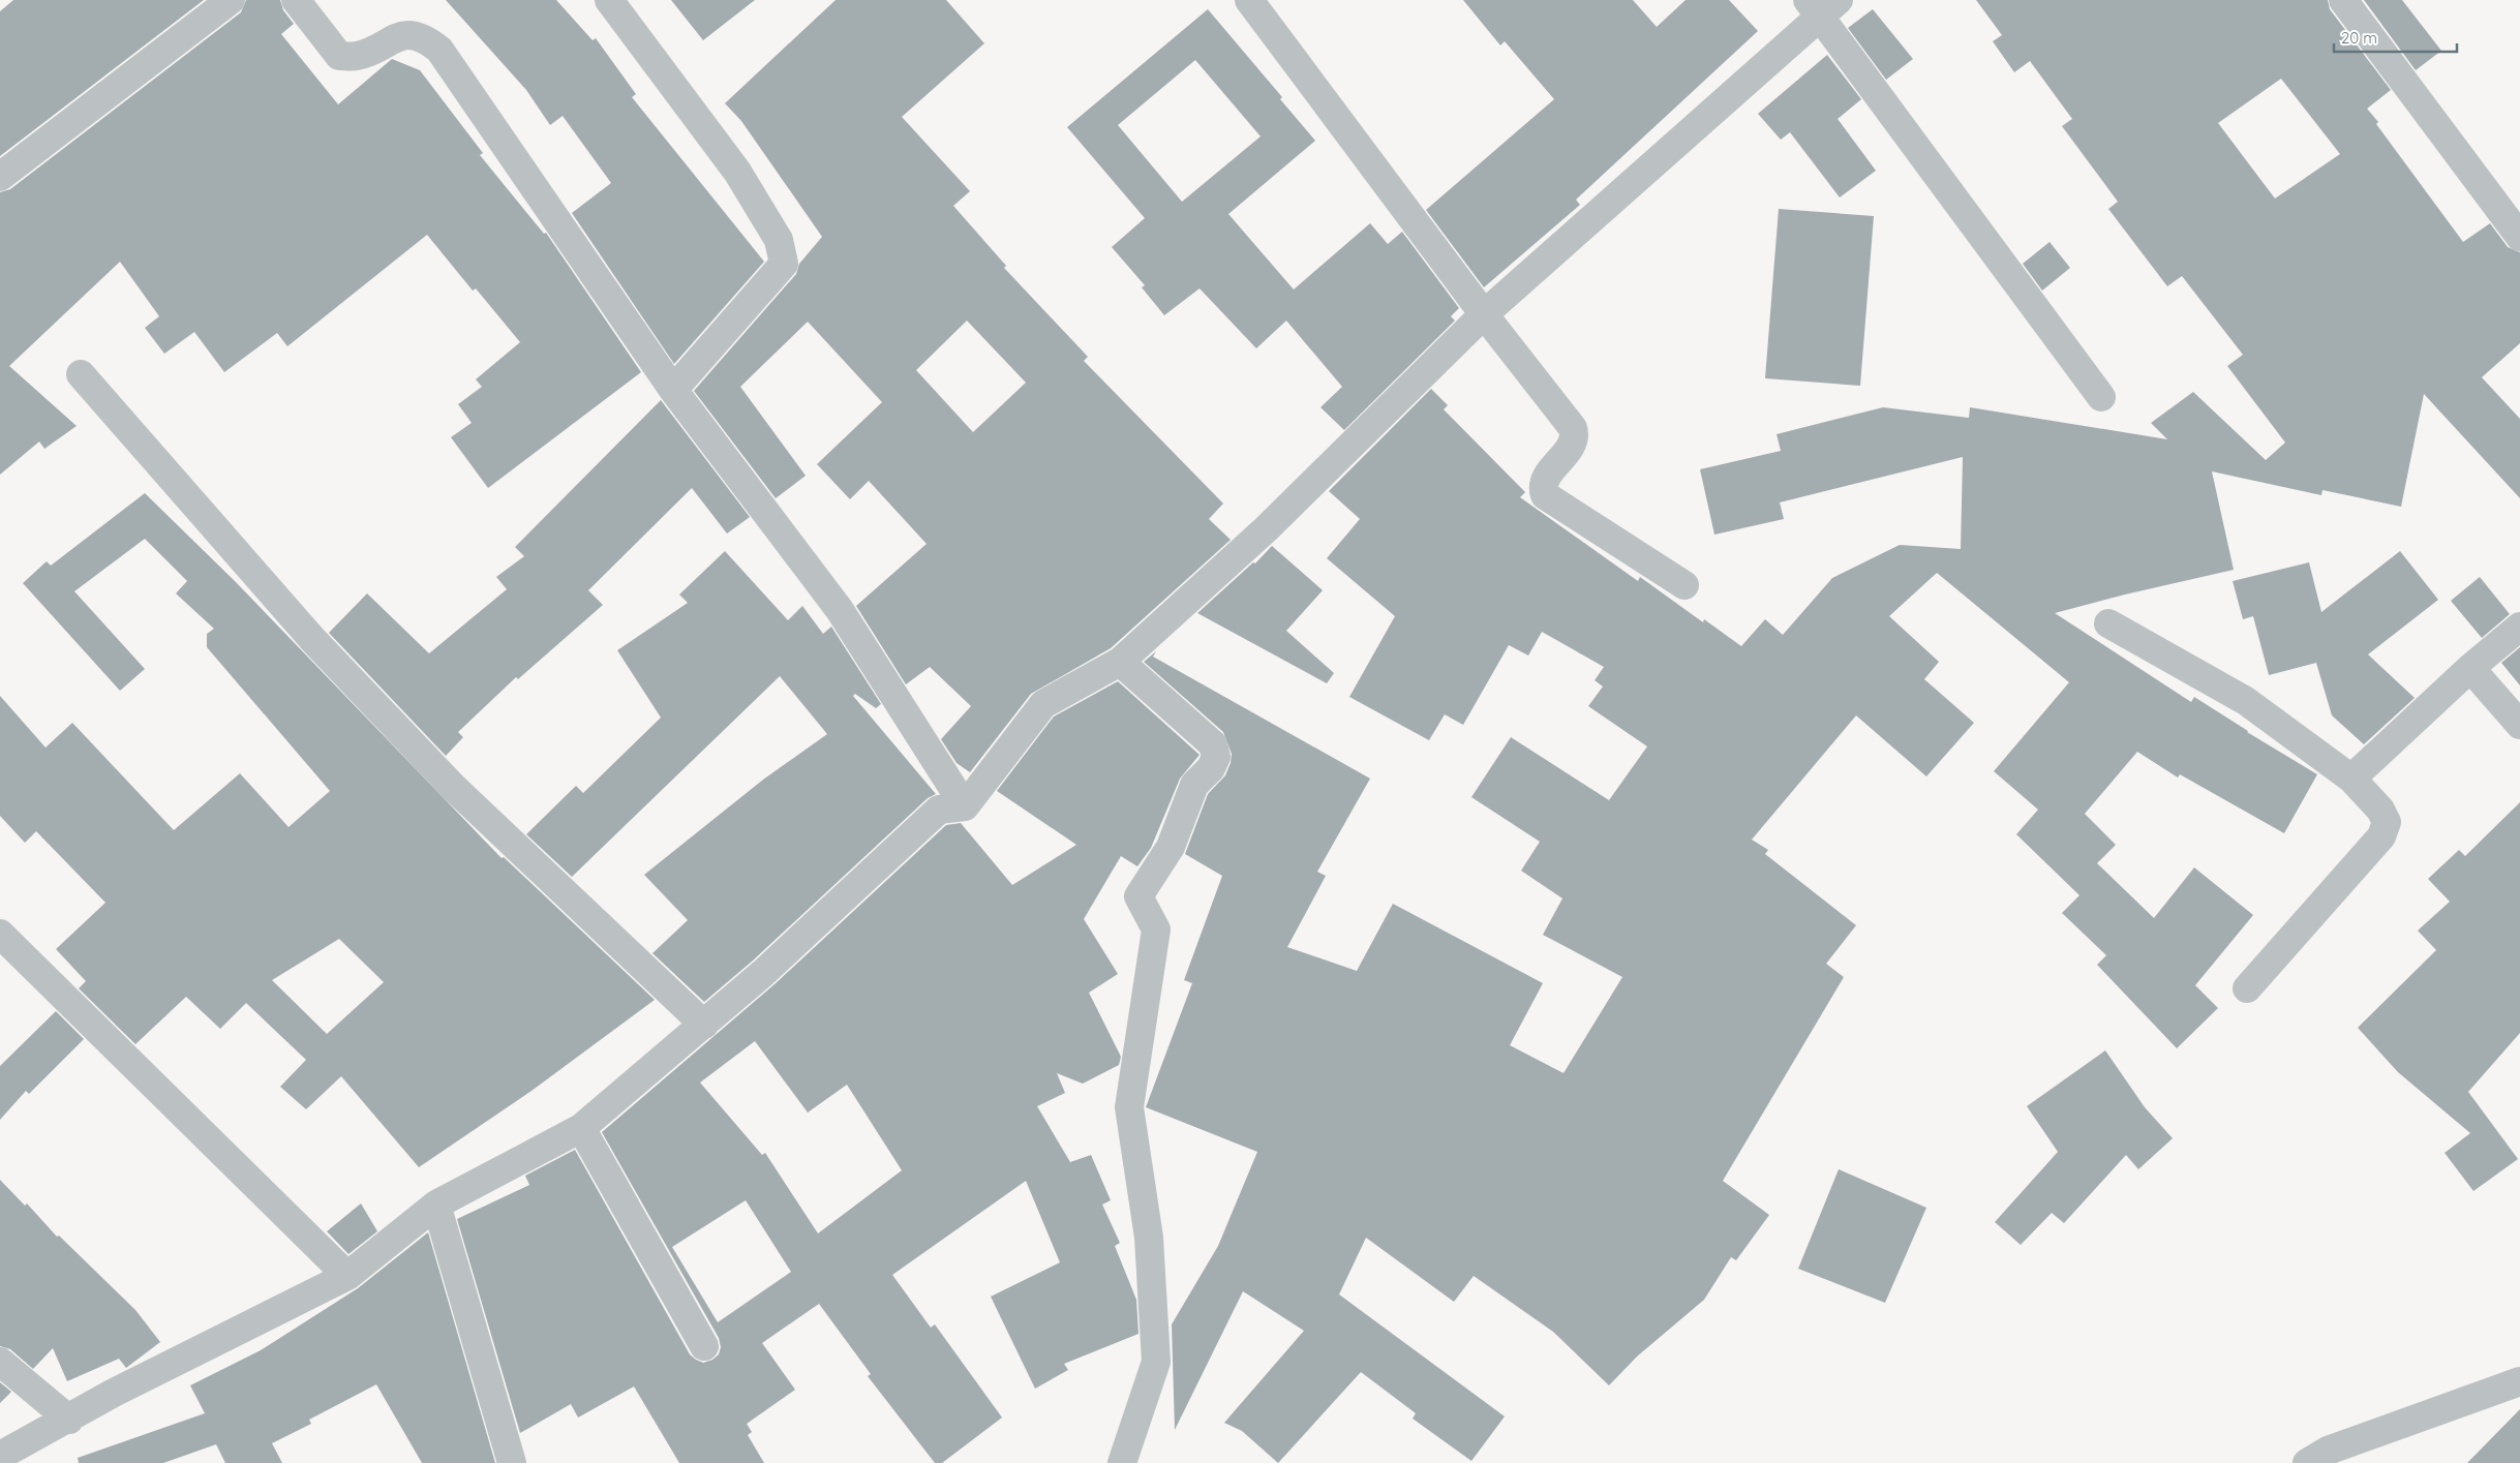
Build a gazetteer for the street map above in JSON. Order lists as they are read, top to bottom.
{
  "scale_bar": "20 m"
}
